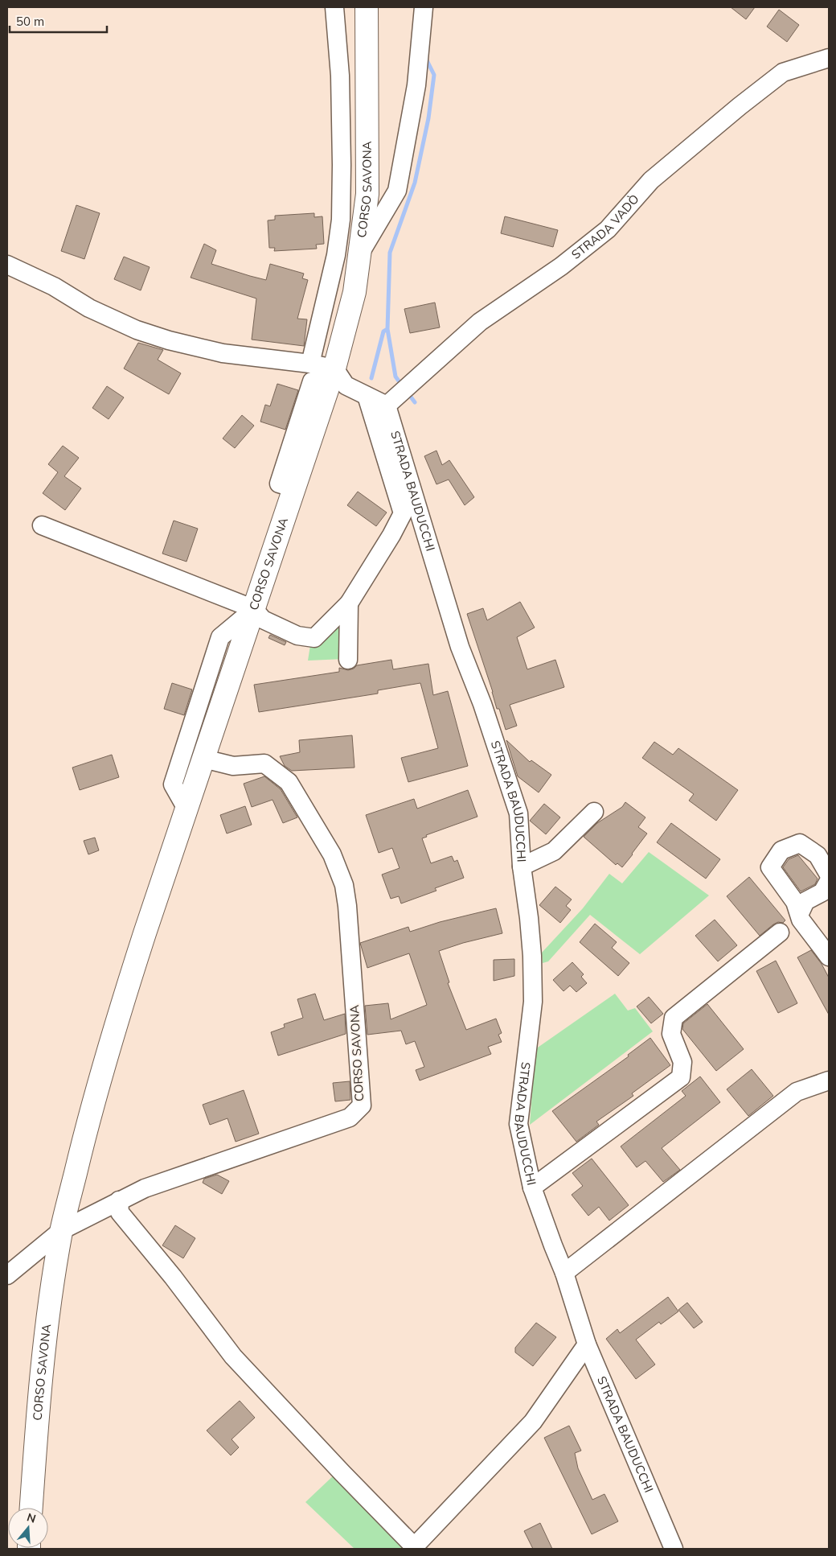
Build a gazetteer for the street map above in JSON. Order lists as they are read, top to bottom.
{
  "streets": {
    "main road": ["CORSO SAVONA"],
    "street": ["STRADA VADÒ", "STRADA BAUDUCCHI"]
  },
  "crossings": [
    ["STRADA VADÒ", "STRADA BAUDUCCHI"]
  ],
  "scale_bar": "50 m",
  "north": "top"
}
